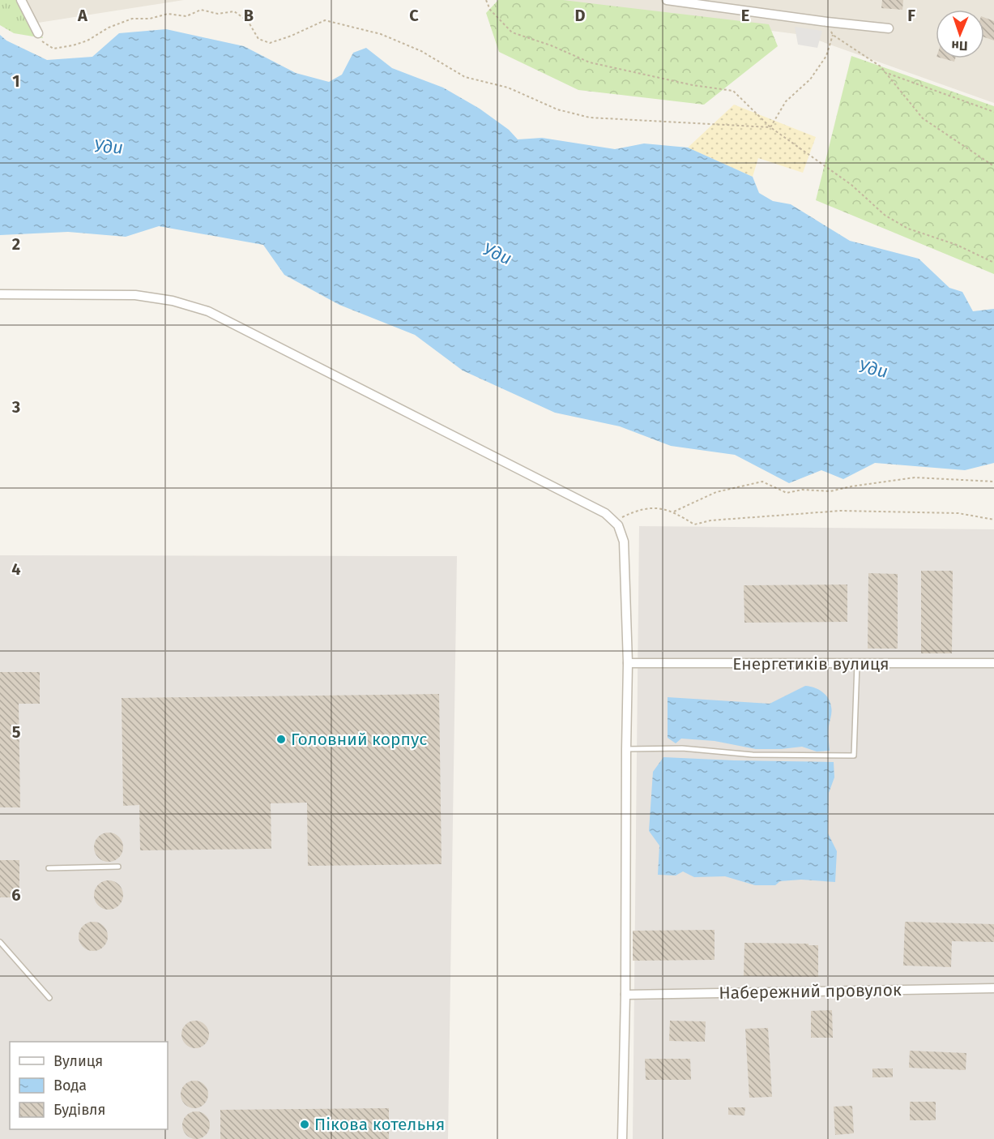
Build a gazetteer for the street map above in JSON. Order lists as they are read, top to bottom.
{
  "streets": {
    "street": ["Енергетиків вулиця", "Набережний провулок"]
  },
  "water": ["Уди"],
  "places": ["Головний корпус", "Пікова котельня"],
  "legend": ["Вулиця", "Вода", "Будівля"],
  "north": "bottom",
  "grid": {
    "columns": [
      "A",
      "B",
      "C",
      "D",
      "E",
      "F"
    ],
    "rows": [
      "1",
      "2",
      "3",
      "4",
      "5",
      "6"
    ]
  }
}
